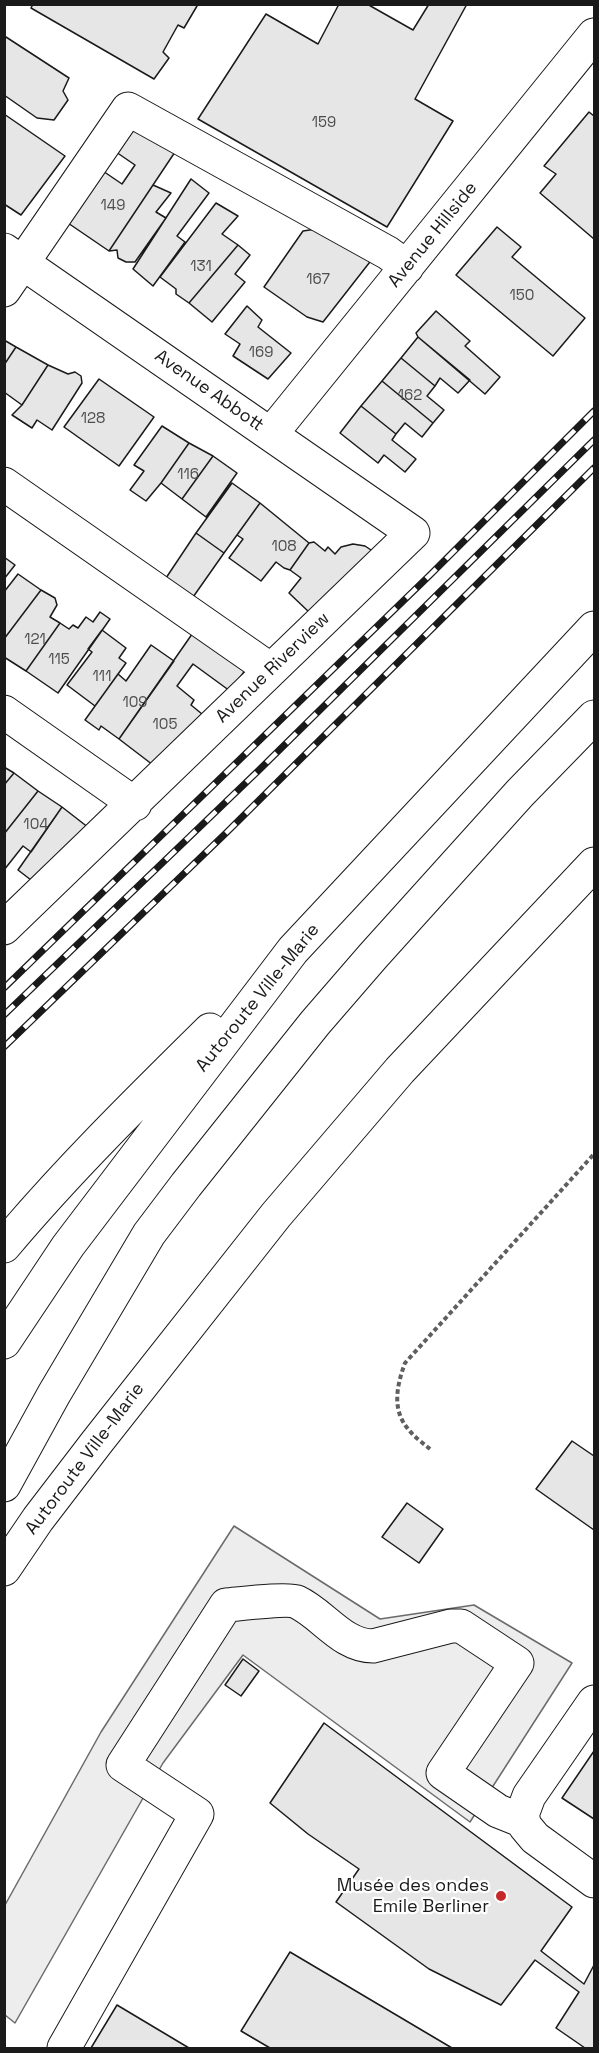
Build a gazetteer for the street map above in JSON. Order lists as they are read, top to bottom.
{
  "streets": {
    "main road": [
      "Avenue Hillside",
      "Avenue Abbott",
      "Avenue Riverview",
      "Autoroute Ville-Marie"
    ]
  },
  "crossings": [
    ["Avenue Hillside", "Avenue Abbott"],
    ["Avenue Abbott", "Avenue Riverview"]
  ],
  "places": ["Musée des ondes Emile Berliner"],
  "house_numbers": [
    "159",
    "149",
    "131",
    "167",
    "150",
    "169",
    "162",
    "128",
    "116",
    "108",
    "121",
    "115",
    "111",
    "109",
    "105",
    "104"
  ]
}
